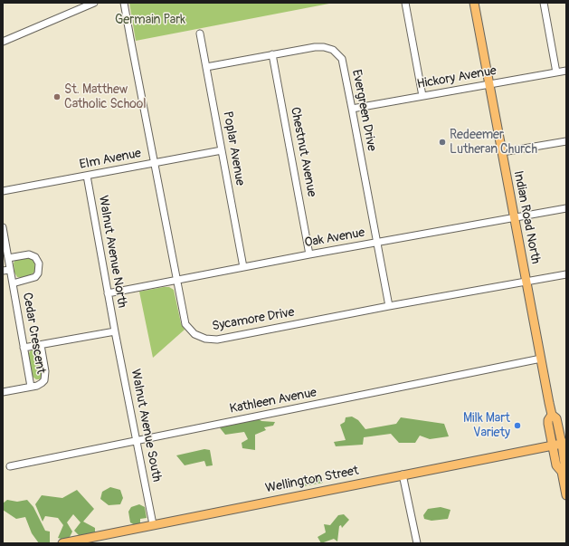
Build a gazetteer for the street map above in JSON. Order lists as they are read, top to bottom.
{
  "streets": {
    "main road": ["Indian Road North", "Wellington Street"],
    "street": [
      "Hickory Avenue",
      "Evergreen Drive",
      "Poplar Avenue",
      "Chestnut Avenue",
      "Elm Avenue",
      "Oak Avenue",
      "Walnut Avenue North",
      "Sycamore Drive",
      "Cedar Crescent",
      "Kathleen Avenue",
      "Walnut Avenue South"
    ]
  },
  "crossings": [
    ["Hickory Avenue", "Evergreen Drive"],
    ["Hickory Avenue", "Indian Road North"],
    ["Evergreen Drive", "Poplar Avenue"],
    ["Evergreen Drive", "Chestnut Avenue"],
    ["Evergreen Drive", "Oak Avenue"],
    ["Evergreen Drive", "Sycamore Drive"],
    ["Poplar Avenue", "Elm Avenue"],
    ["Poplar Avenue", "Oak Avenue"],
    ["Chestnut Avenue", "Oak Avenue"],
    ["Elm Avenue", "Walnut Avenue North"],
    ["Elm Avenue", "Sycamore Drive"],
    ["Indian Road North", "Oak Avenue"],
    ["Indian Road North", "Sycamore Drive"],
    ["Indian Road North", "Kathleen Avenue"],
    ["Indian Road North", "Wellington Street"],
    ["Oak Avenue", "Walnut Avenue North"],
    ["Oak Avenue", "Sycamore Drive"],
    ["Walnut Avenue North", "Walnut Avenue South"],
    ["Kathleen Avenue", "Walnut Avenue South"],
    ["Walnut Avenue South", "Wellington Street"]
  ],
  "parks": ["Germain Park"],
  "places": ["St. Matthew Catholic School", "Redeemer Lutheran Church", "Milk Mart Variety"]
}
